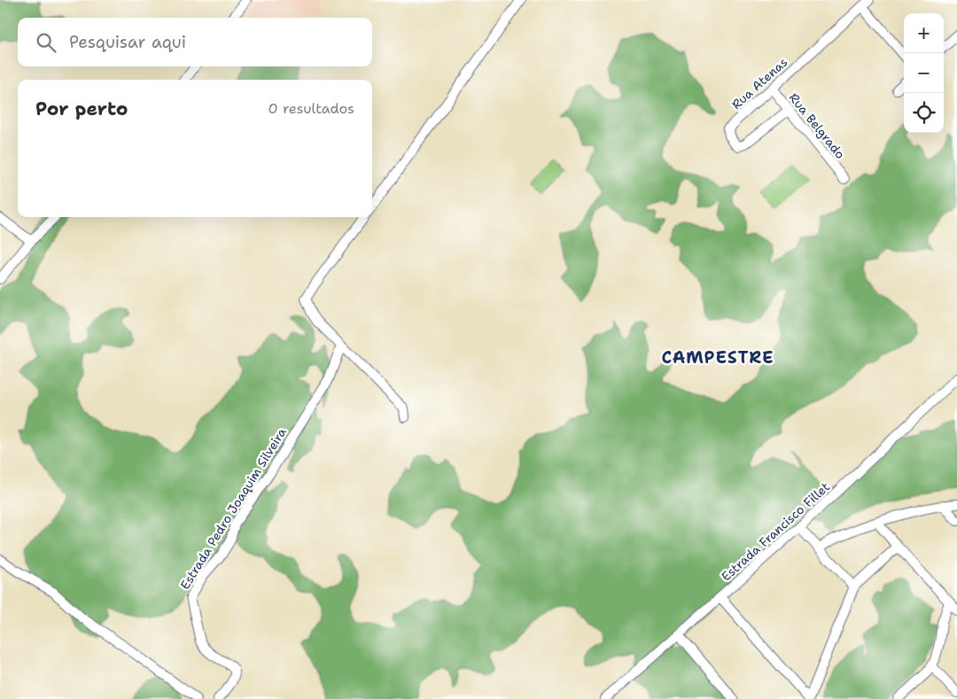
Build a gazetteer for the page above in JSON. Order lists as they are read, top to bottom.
{
  "streets": {
    "street": [
      "Rua Atenas",
      "Rua Belgrado",
      "Estrada Pedro Joaquim Silveira",
      "Estrada Francisco Fillet"
    ]
  },
  "crossings": [
    ["Rua Atenas", "Rua Belgrado"]
  ],
  "districts": ["CAMPESTRE"],
  "page": {
    "map_buttons": ["+", "−"],
    "search": "Pesquisar aqui",
    "heading": ["Por perto", "0 resultados"]
  }
}
